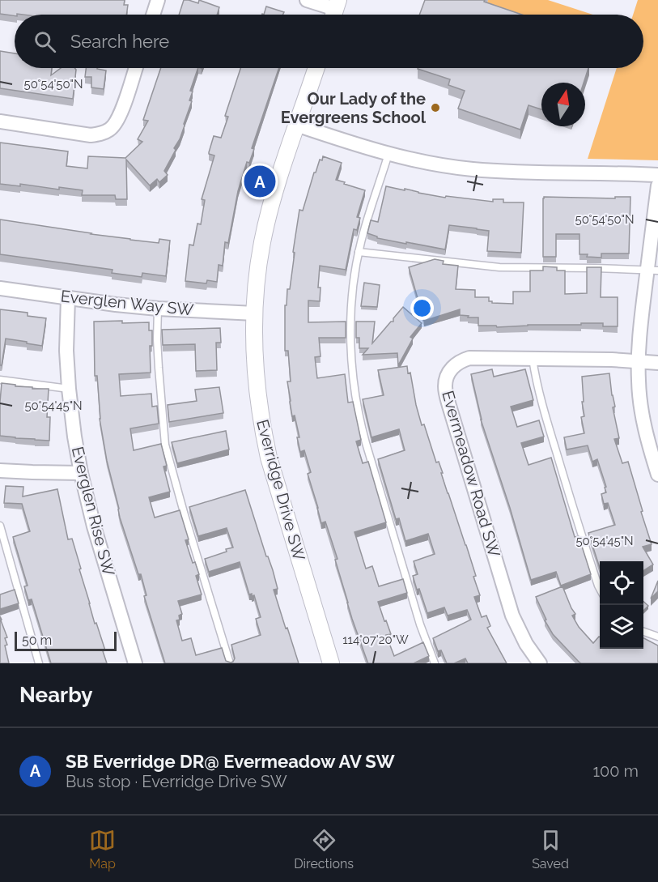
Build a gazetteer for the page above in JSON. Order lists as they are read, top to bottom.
{
  "streets": {
    "street": [
      "Everglen Way SW",
      "Evermeadow Road SW",
      "Everridge Drive SW",
      "Everglen Rise SW"
    ]
  },
  "crossings": [
    ["Everglen Way SW", "Everridge Drive SW"],
    ["Everglen Way SW", "Everglen Rise SW"]
  ],
  "places": ["Our Lady of the Evergreens School"],
  "scale_bar": "50 m",
  "north": "top",
  "page": {
    "search": "Search here",
    "pins": "A",
    "scale": "50 m",
    "heading": "Nearby",
    "list": [
      {
        "mark": "A",
        "name": "SB Everridge DR@ Evermeadow AV SW",
        "note": "Bus stop · Everridge Drive SW",
        "value": "100 m"
      }
    ],
    "nav": ["Map", "Directions", "Saved"]
  },
  "coordinates": ["50°54'50\"N", "50°54'45\"N", "114°07'20\"W"]
}
